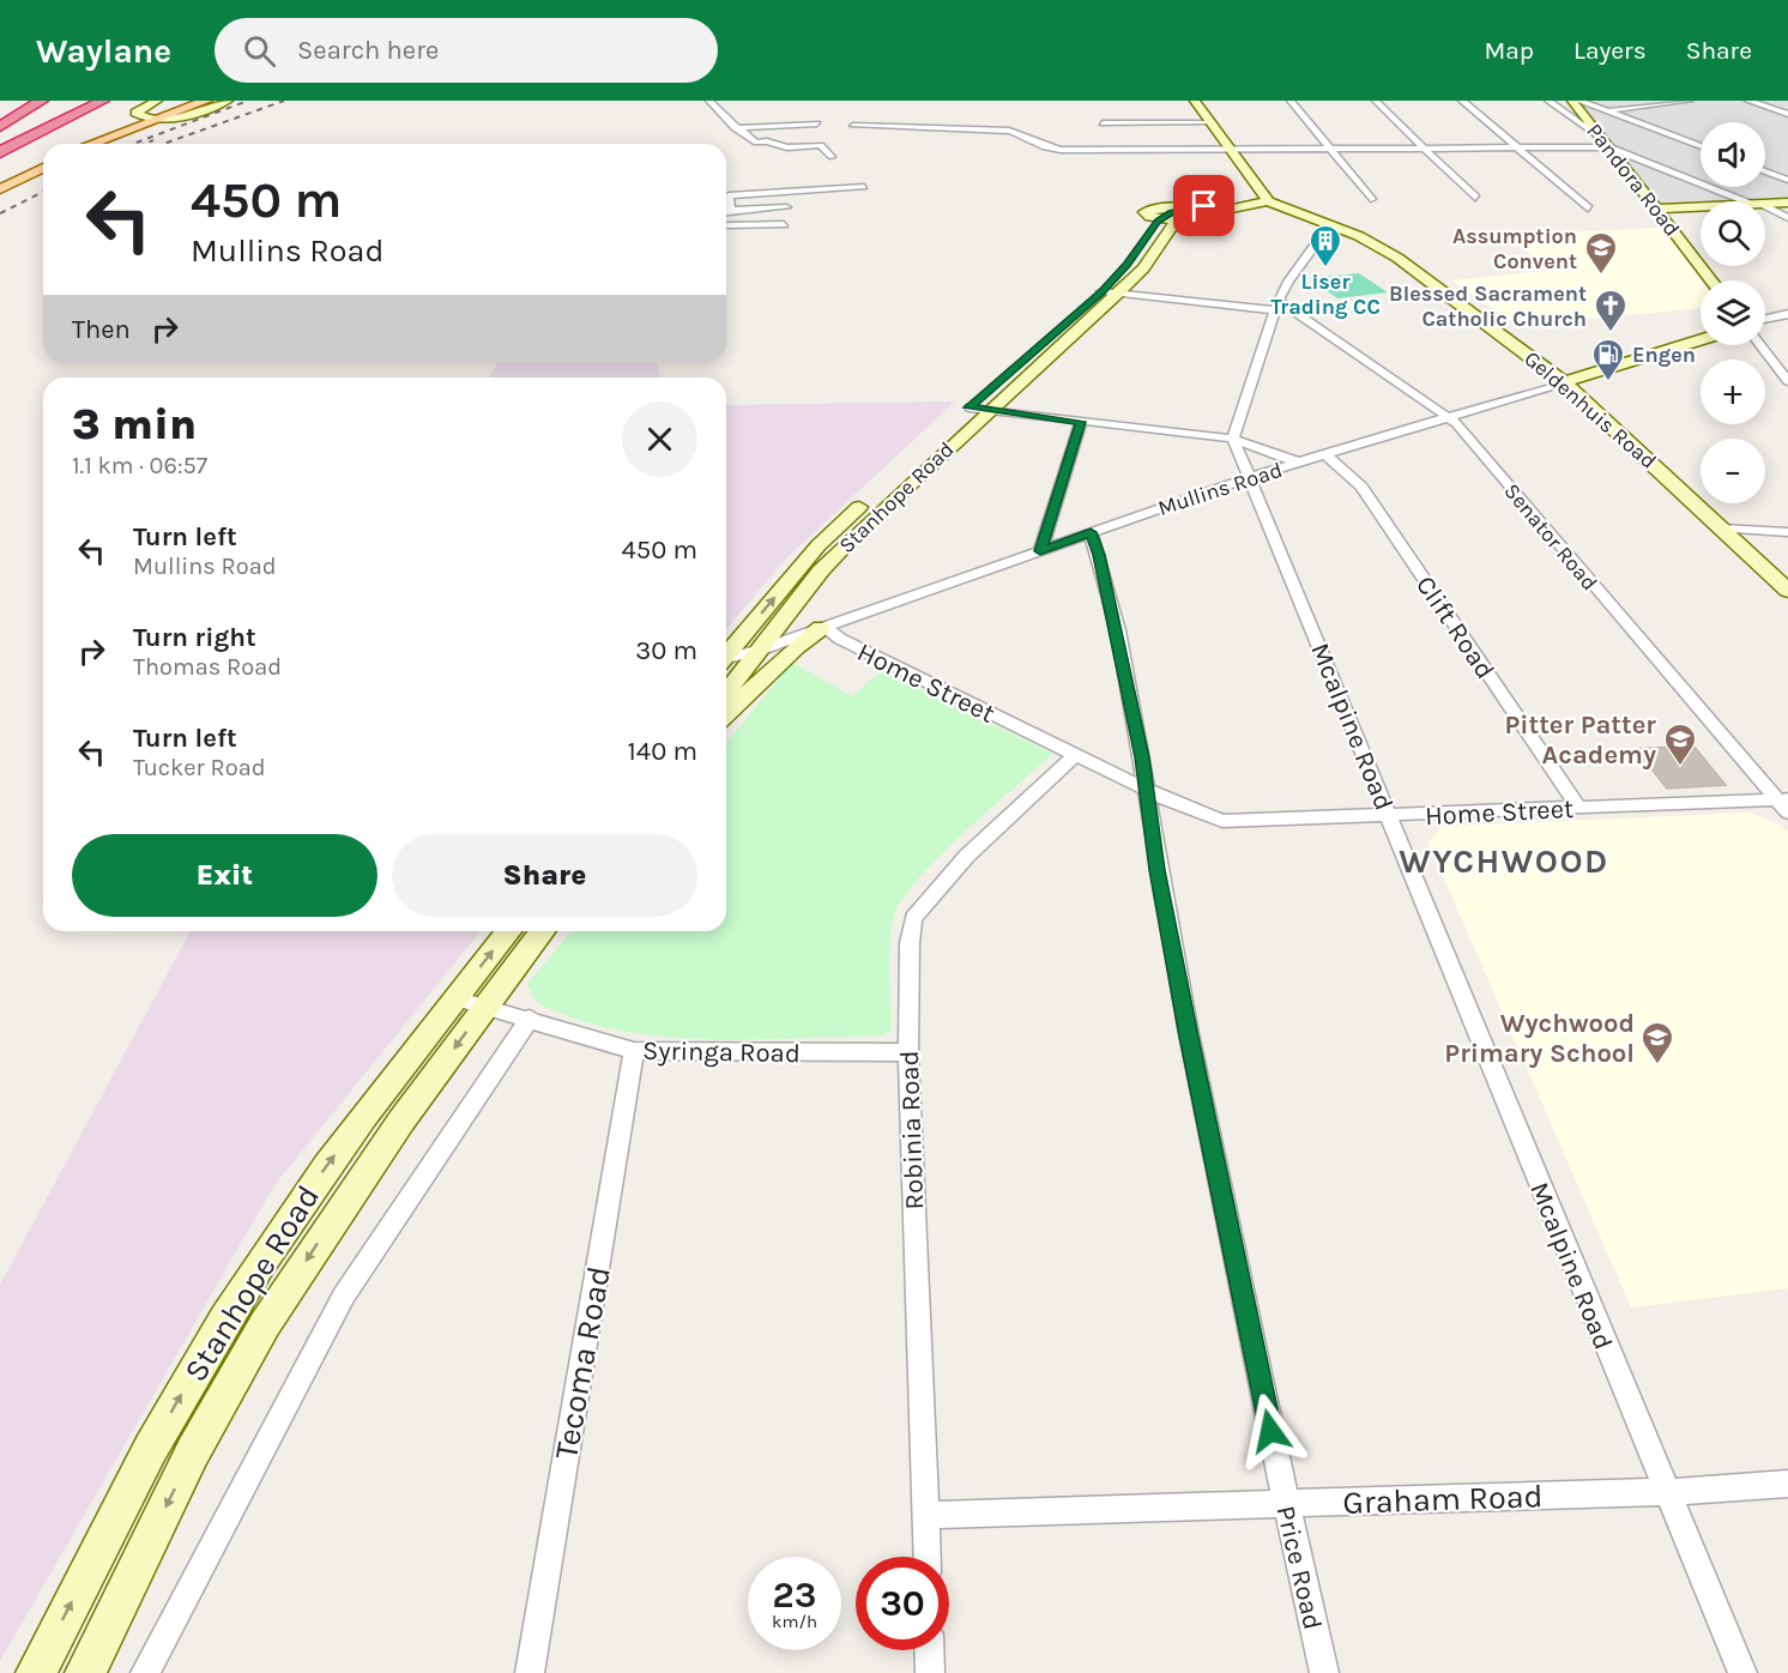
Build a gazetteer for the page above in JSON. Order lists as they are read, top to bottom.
{
  "streets": {
    "main road": [
      "Pandora Road",
      "Geldenhuis Road",
      "Mullins Road",
      "Stanhope Road"
    ],
    "street": [
      "Senator Road",
      "Clift Road",
      "Home Street",
      "Mcalpine Road",
      "Syringa Road",
      "Robinia Road",
      "Tecoma Road",
      "Graham Road",
      "Price Road"
    ]
  },
  "crossings": [
    ["Geldenhuis Road", "Mullins Road"],
    ["Mullins Road", "Stanhope Road"],
    ["Mullins Road", "Senator Road"],
    ["Mullins Road", "Clift Road"],
    ["Mullins Road", "Home Street"],
    ["Mullins Road", "Mcalpine Road"],
    ["Mullins Road", "Price Road"],
    ["Stanhope Road", "Syringa Road"],
    ["Senator Road", "Home Street"],
    ["Clift Road", "Home Street"],
    ["Home Street", "Mcalpine Road"],
    ["Home Street", "Robinia Road"],
    ["Home Street", "Price Road"],
    ["Mcalpine Road", "Graham Road"],
    ["Syringa Road", "Robinia Road"],
    ["Syringa Road", "Tecoma Road"],
    ["Robinia Road", "Graham Road"],
    ["Graham Road", "Price Road"]
  ],
  "districts": ["WYCHWOOD"],
  "places": {
    "building": ["Liser Trading CC"],
    "school or university": ["Assumption Convent", "Pitter Patter Academy", "Wychwood Primary School"],
    "church": ["Blessed Sacrament Catholic Church"],
    "fuel station": ["Engen"]
  },
  "page": {
    "header": "Waylane",
    "search": "Search here",
    "nav": ["Map", "Layers", "Share"],
    "map_buttons": ["+", "−"],
    "turn": ["450 m", "Mullins Road"],
    "then": "Then",
    "heading": ["3 min", "1.1 km · 06:57"],
    "list": [
      {
        "name": "Turn left",
        "note": "Mullins Road",
        "value": "450 m"
      },
      {
        "name": "Turn right",
        "note": "Thomas Road",
        "value": "30 m"
      },
      {
        "name": "Turn left",
        "note": "Tucker Road",
        "value": "140 m"
      }
    ],
    "buttons": ["Exit", "Share"],
    "speed": "23 km/h",
    "limit": "30"
  }
}
